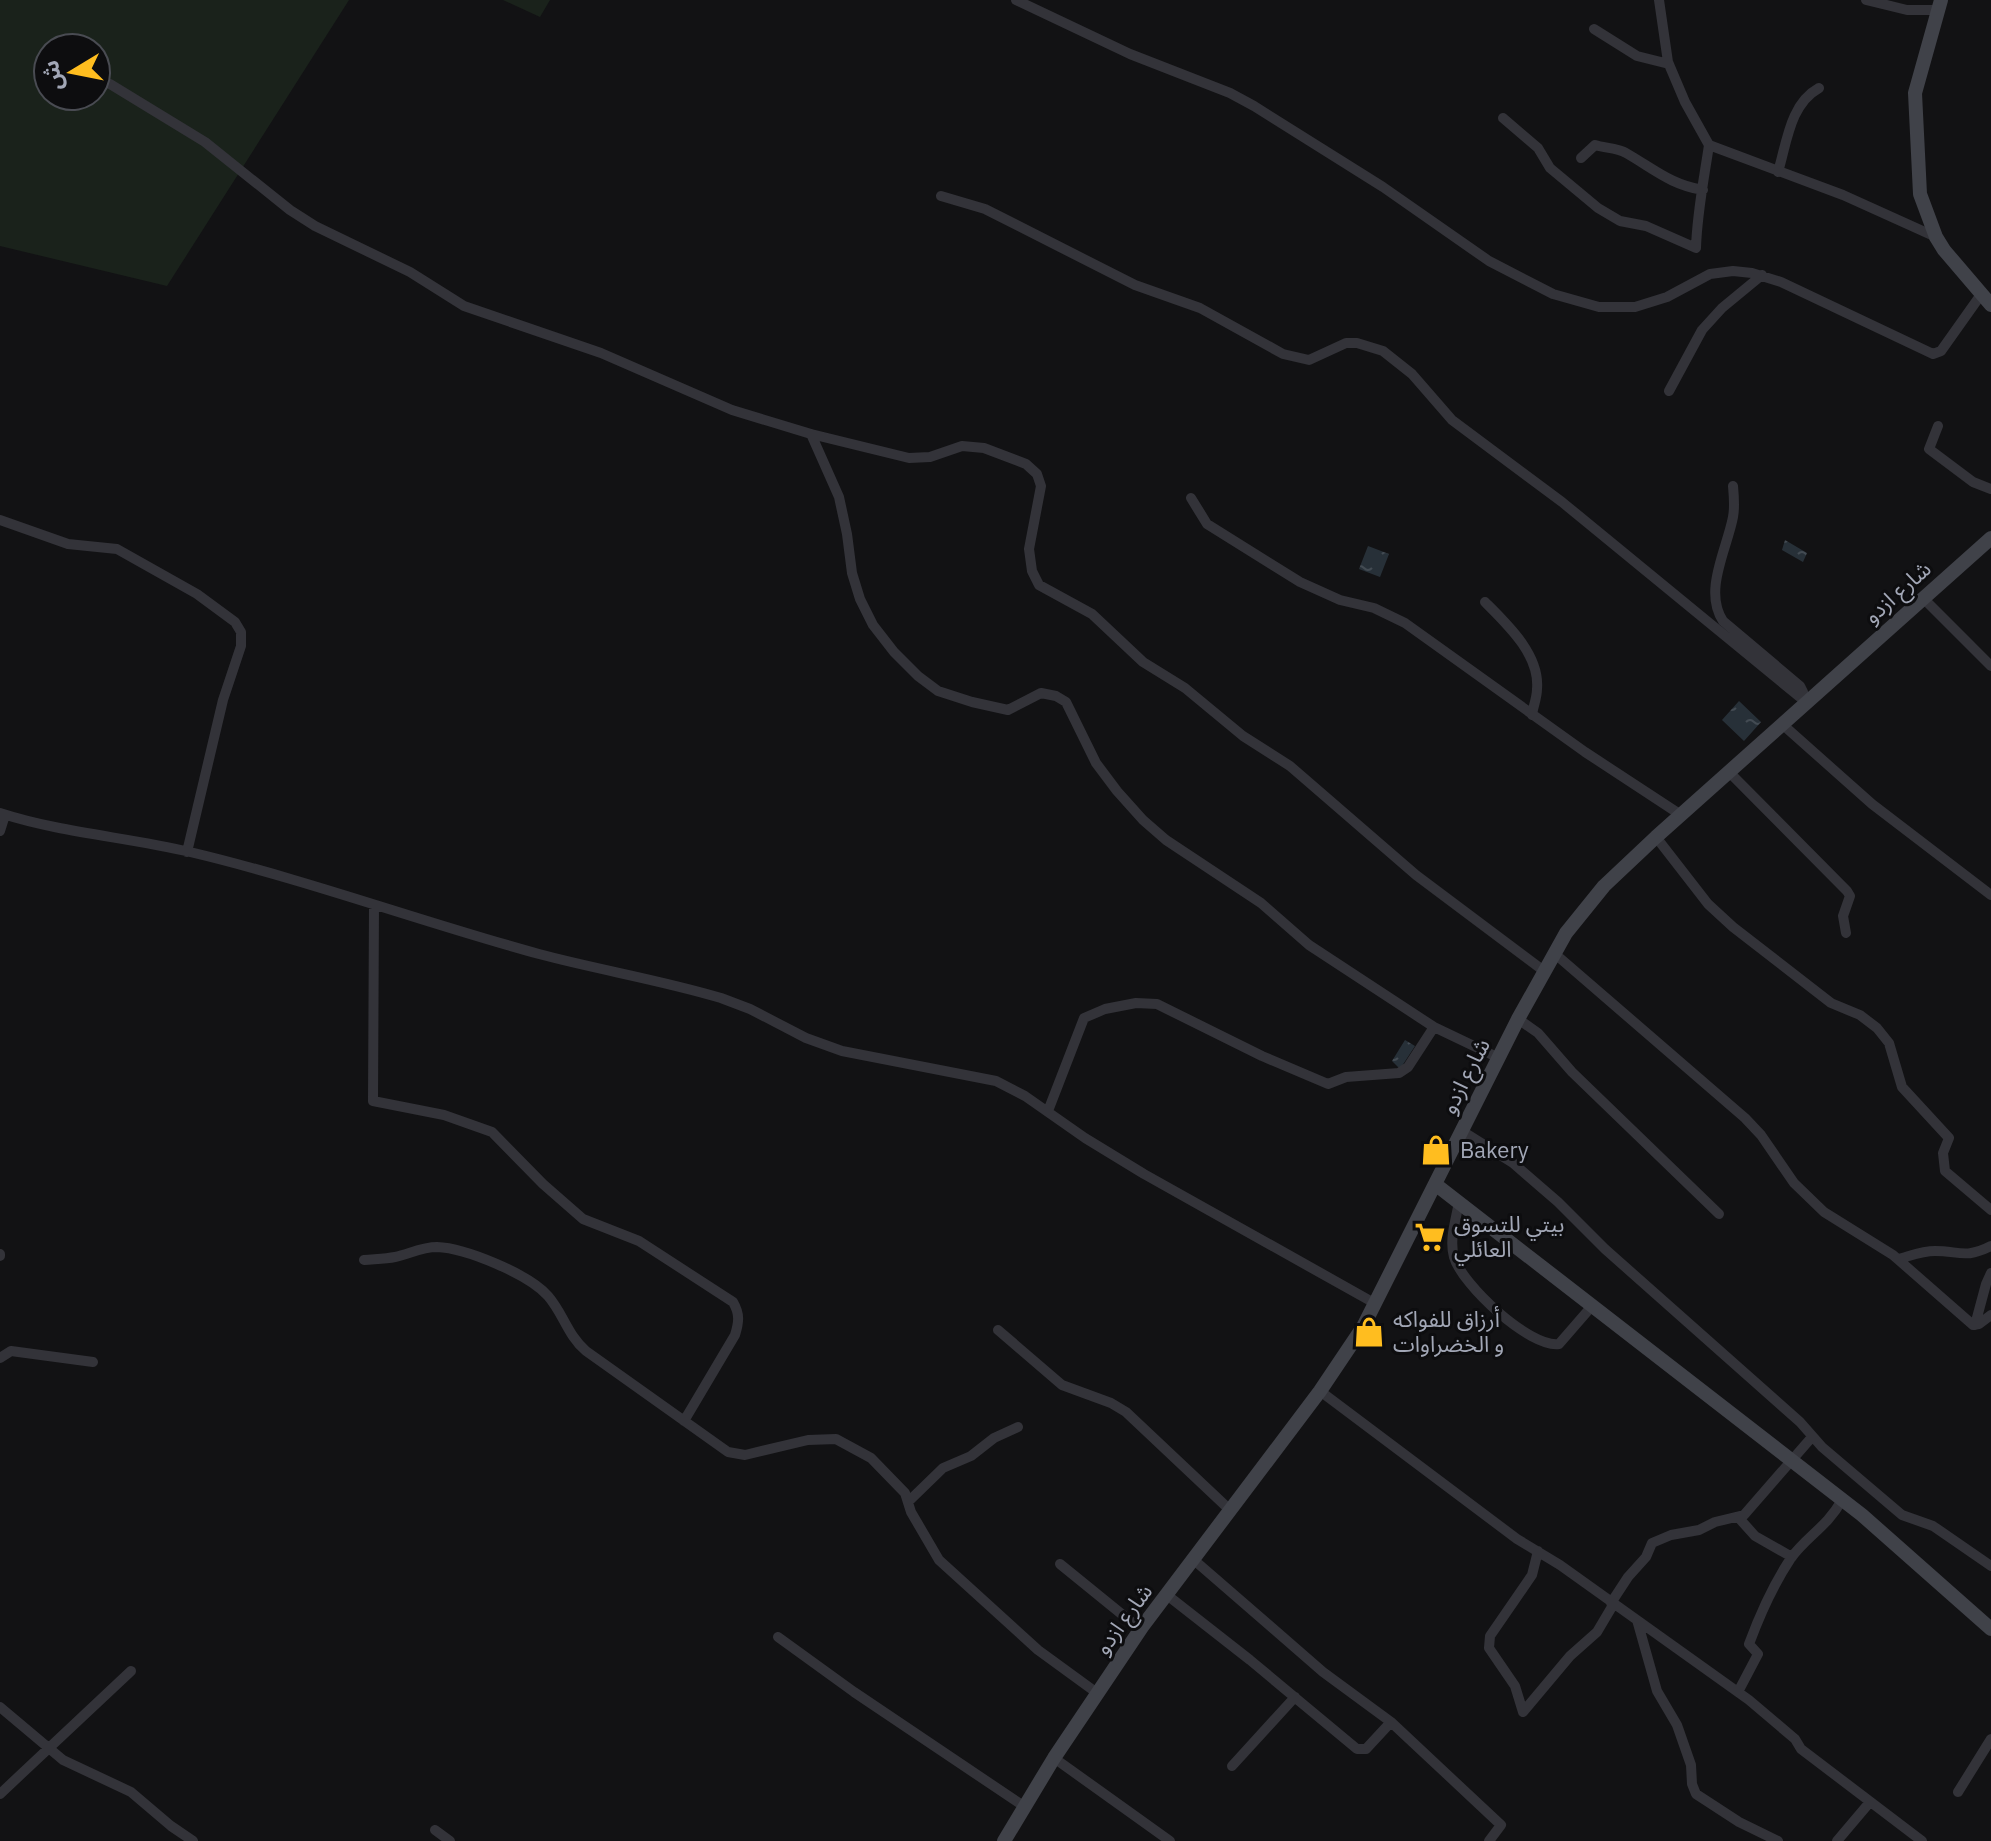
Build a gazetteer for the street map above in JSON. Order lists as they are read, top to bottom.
{
  "streets": {
    "street": ["شارع ازدو"]
  },
  "places": {
    "shop": ["Bakery", "أرزاق للفواكه و الخضراوات"],
    "supermarket": ["بيتي للتسوق العائلي"]
  },
  "north": "left"
}
